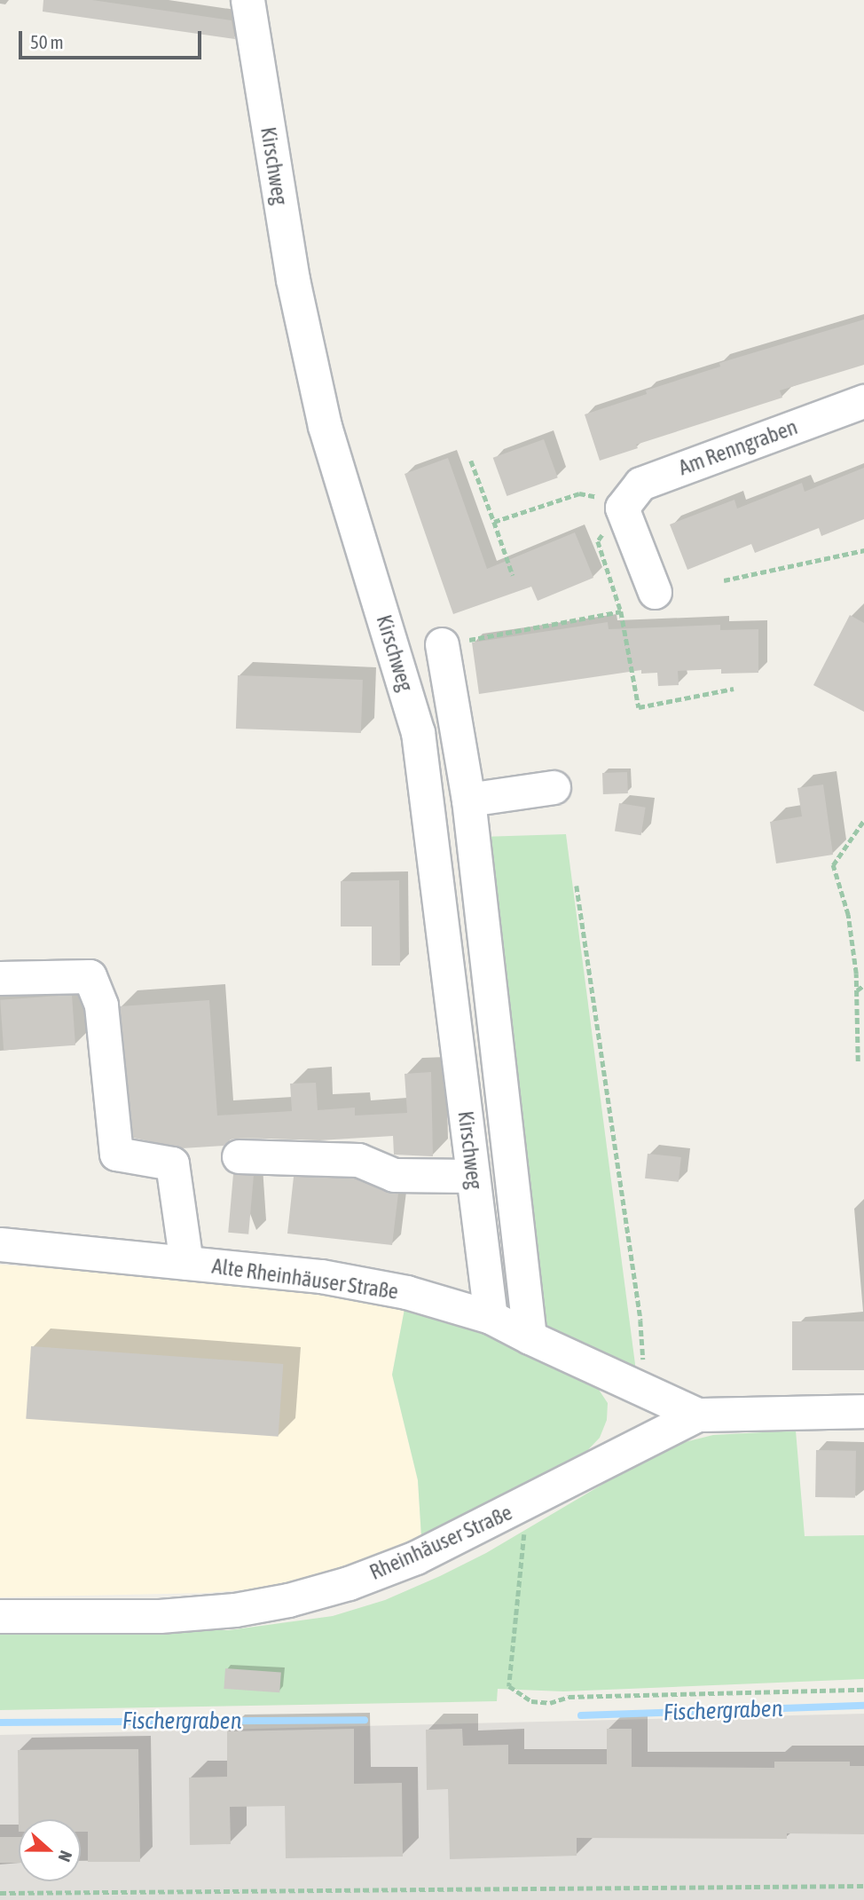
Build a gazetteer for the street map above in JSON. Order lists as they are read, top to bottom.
{
  "streets": {
    "street": [
      "Kirschweg",
      "Am Renngraben",
      "Alte Rheinhäuser Straße",
      "Rheinhäuser Straße"
    ]
  },
  "crossings": [
    ["Kirschweg", "Alte Rheinhäuser Straße"],
    ["Alte Rheinhäuser Straße", "Rheinhäuser Straße"]
  ],
  "water": ["Fischergraben"],
  "scale_bar": "50 m",
  "north": "right"
}
